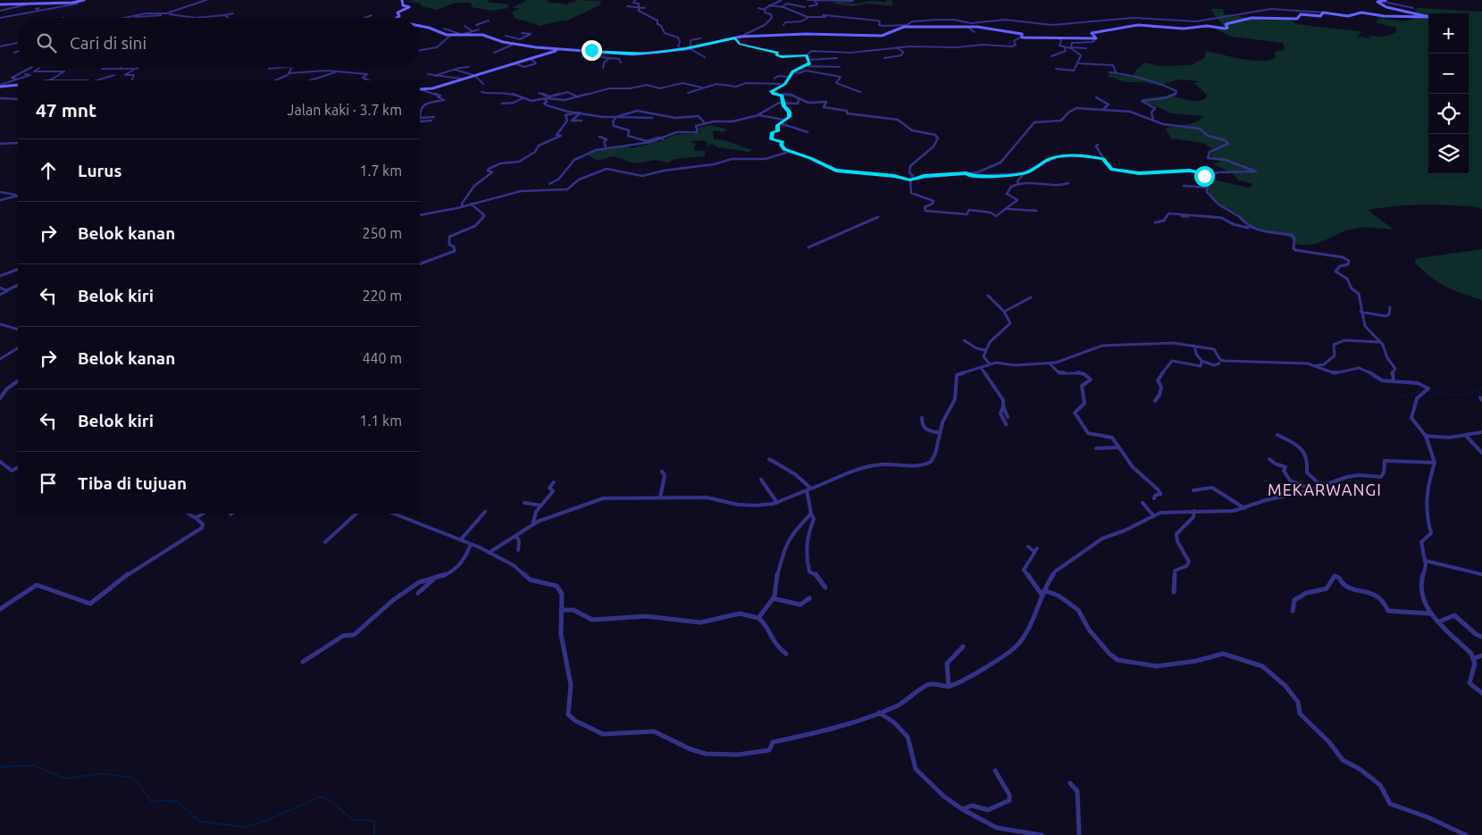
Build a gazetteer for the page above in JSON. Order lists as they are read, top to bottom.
{
  "districts": ["MEKARWANGI"],
  "page": {
    "map_buttons": ["+", "−"],
    "search": "Cari di sini",
    "heading": ["47 mnt", "Jalan kaki · 3.7 km"],
    "list": [
      ["Lurus", "1.7 km"],
      ["Belok kanan", "250 m"],
      ["Belok kiri", "220 m"],
      ["Belok kanan", "440 m"],
      ["Belok kiri", "1.1 km"],
      "Tiba di tujuan"
    ]
  }
}
